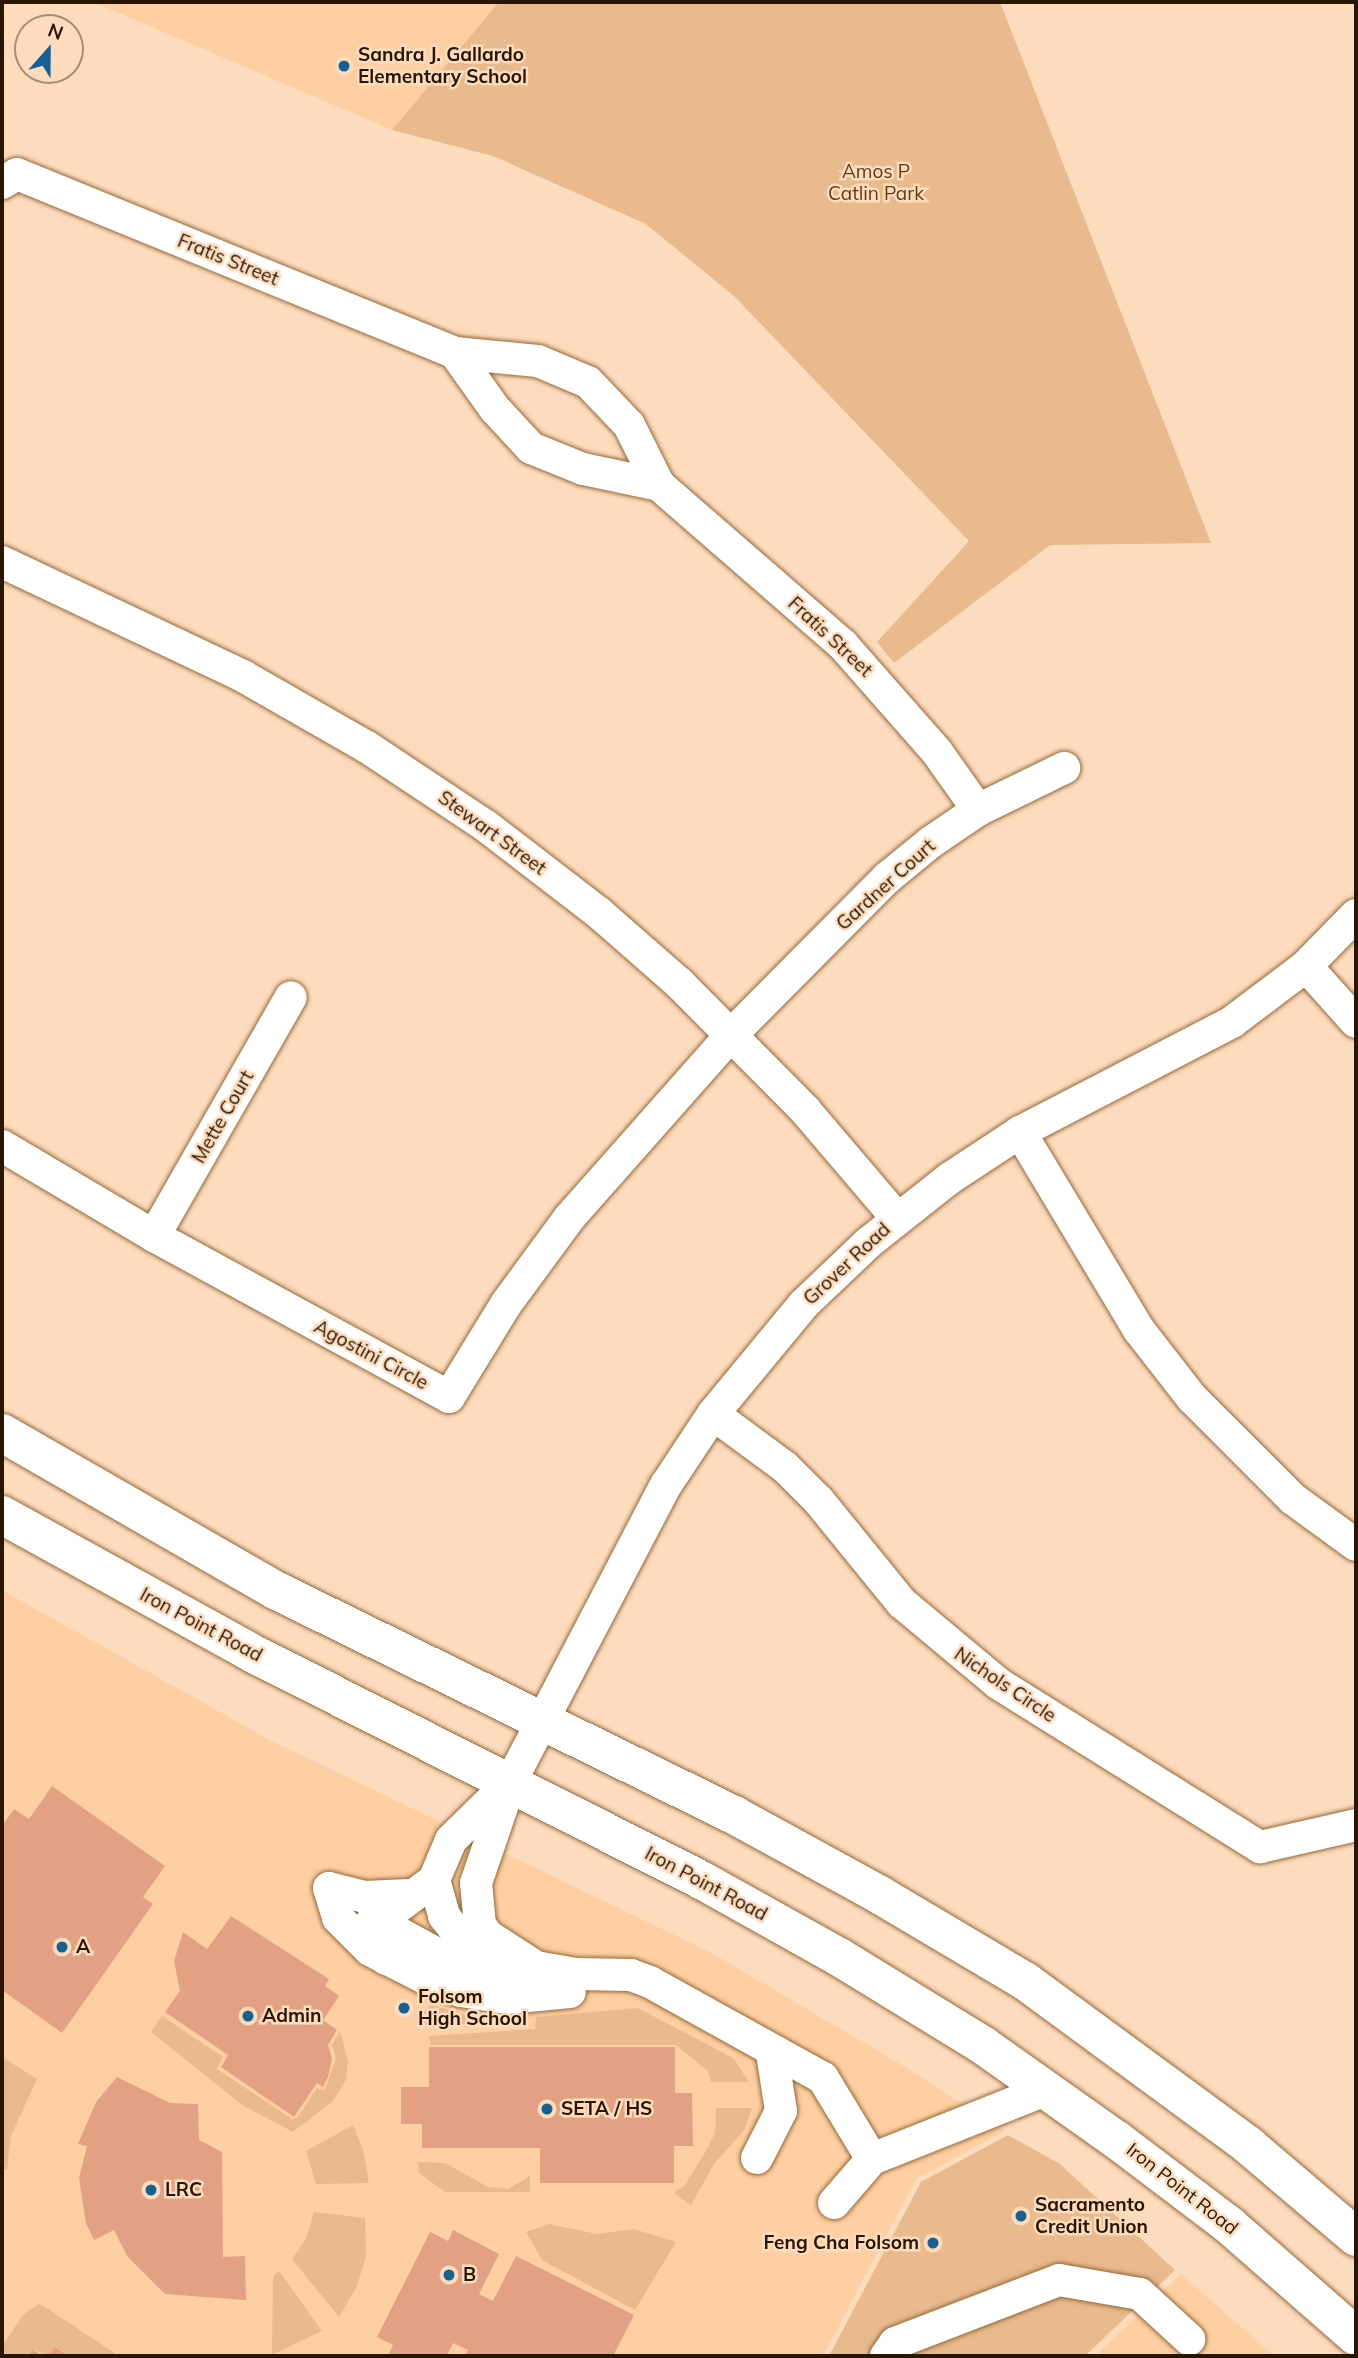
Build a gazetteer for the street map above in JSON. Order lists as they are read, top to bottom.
{
  "streets": {
    "main road": ["Iron Point Road"],
    "street": [
      "Fratis Street",
      "Stewart Street",
      "Gardner Court",
      "Mette Court",
      "Grover Road",
      "Agostini Circle",
      "Nichols Circle"
    ]
  },
  "crossings": [
    ["Fratis Street", "Gardner Court"],
    ["Stewart Street", "Gardner Court"],
    ["Stewart Street", "Grover Road"],
    ["Stewart Street", "Agostini Circle"],
    ["Gardner Court", "Agostini Circle"],
    ["Mette Court", "Agostini Circle"],
    ["Grover Road", "Iron Point Road"],
    ["Grover Road", "Nichols Circle"]
  ],
  "parks": ["Amos P Catlin Park"],
  "places": [
    "Sandra J. Gallardo Elementary School",
    "A",
    "Folsom High School",
    "Admin",
    "SETA / HS",
    "LRC",
    "Sacramento Credit Union",
    "Feng Cha Folsom",
    "B"
  ],
  "north": "top"
}
